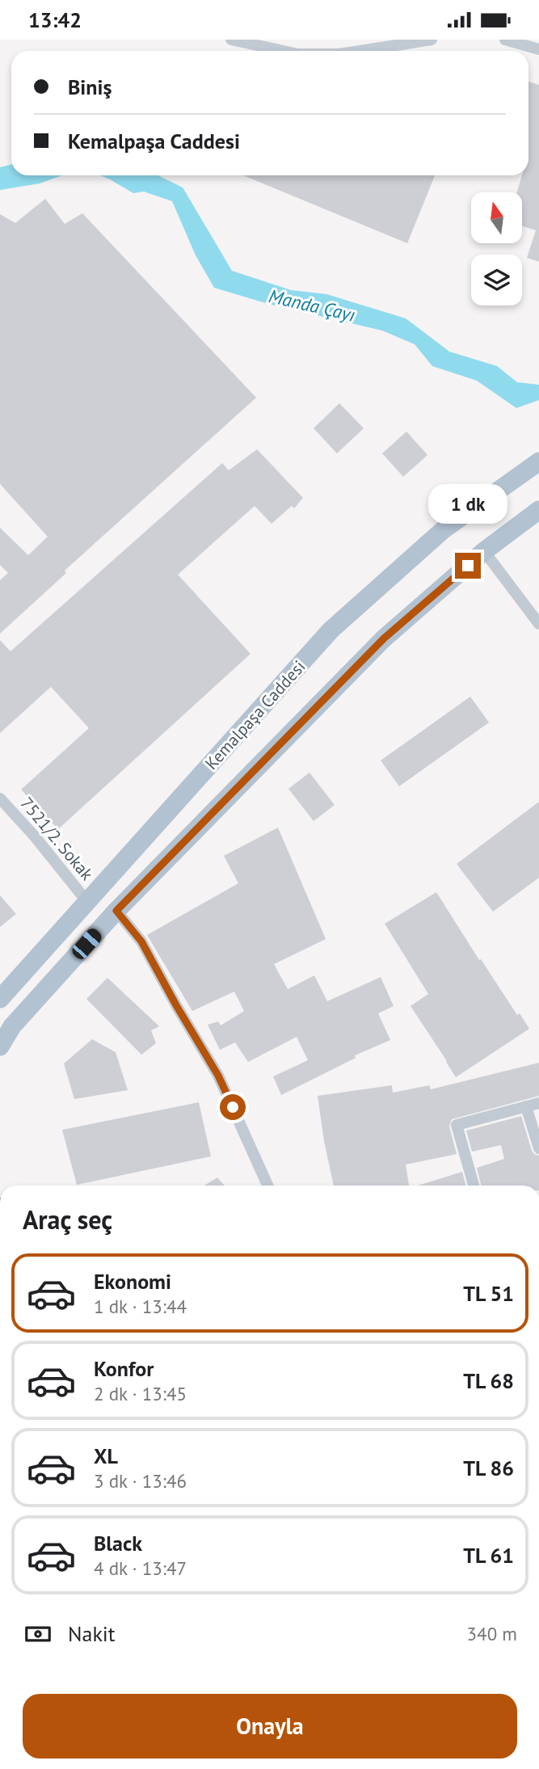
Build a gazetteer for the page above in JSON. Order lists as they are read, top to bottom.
{
  "streets": {
    "main road": ["Kemalpaşa Caddesi"],
    "street": ["7521/2. Sokak"]
  },
  "crossings": [
    ["Kemalpaşa Caddesi", "7521/2. Sokak"]
  ],
  "water": ["Manda Çayı"],
  "north": "top",
  "page": {
    "status": "13:42",
    "banner": ["Biniş", "Kemalpaşa Caddesi"],
    "bubble": "1 dk",
    "heading": "Araç seç",
    "list": [
      {
        "name": "Ekonomi",
        "note": "1 dk · 13:44",
        "value": "TL 51"
      },
      {
        "name": "Konfor",
        "note": "2 dk · 13:45",
        "value": "TL 68"
      },
      {
        "name": "XL",
        "note": "3 dk · 13:46",
        "value": "TL 86"
      },
      {
        "name": "Black",
        "note": "4 dk · 13:47",
        "value": "TL 61"
      }
    ],
    "pay": ["Nakit", "340 m"],
    "buttons": "Onayla"
  }
}
